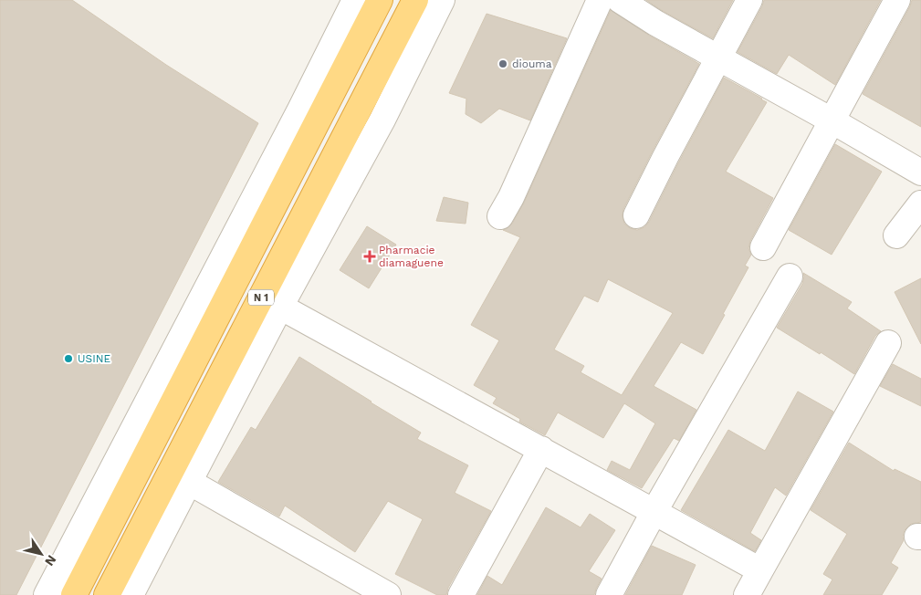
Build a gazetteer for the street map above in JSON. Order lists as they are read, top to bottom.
{
  "streets": {
    "highway": ["N 1"]
  },
  "places": {
    "other": ["diouma", "USINE"],
    "health": ["Pharmacie diamaguene"]
  },
  "north": "bottom right"
}
